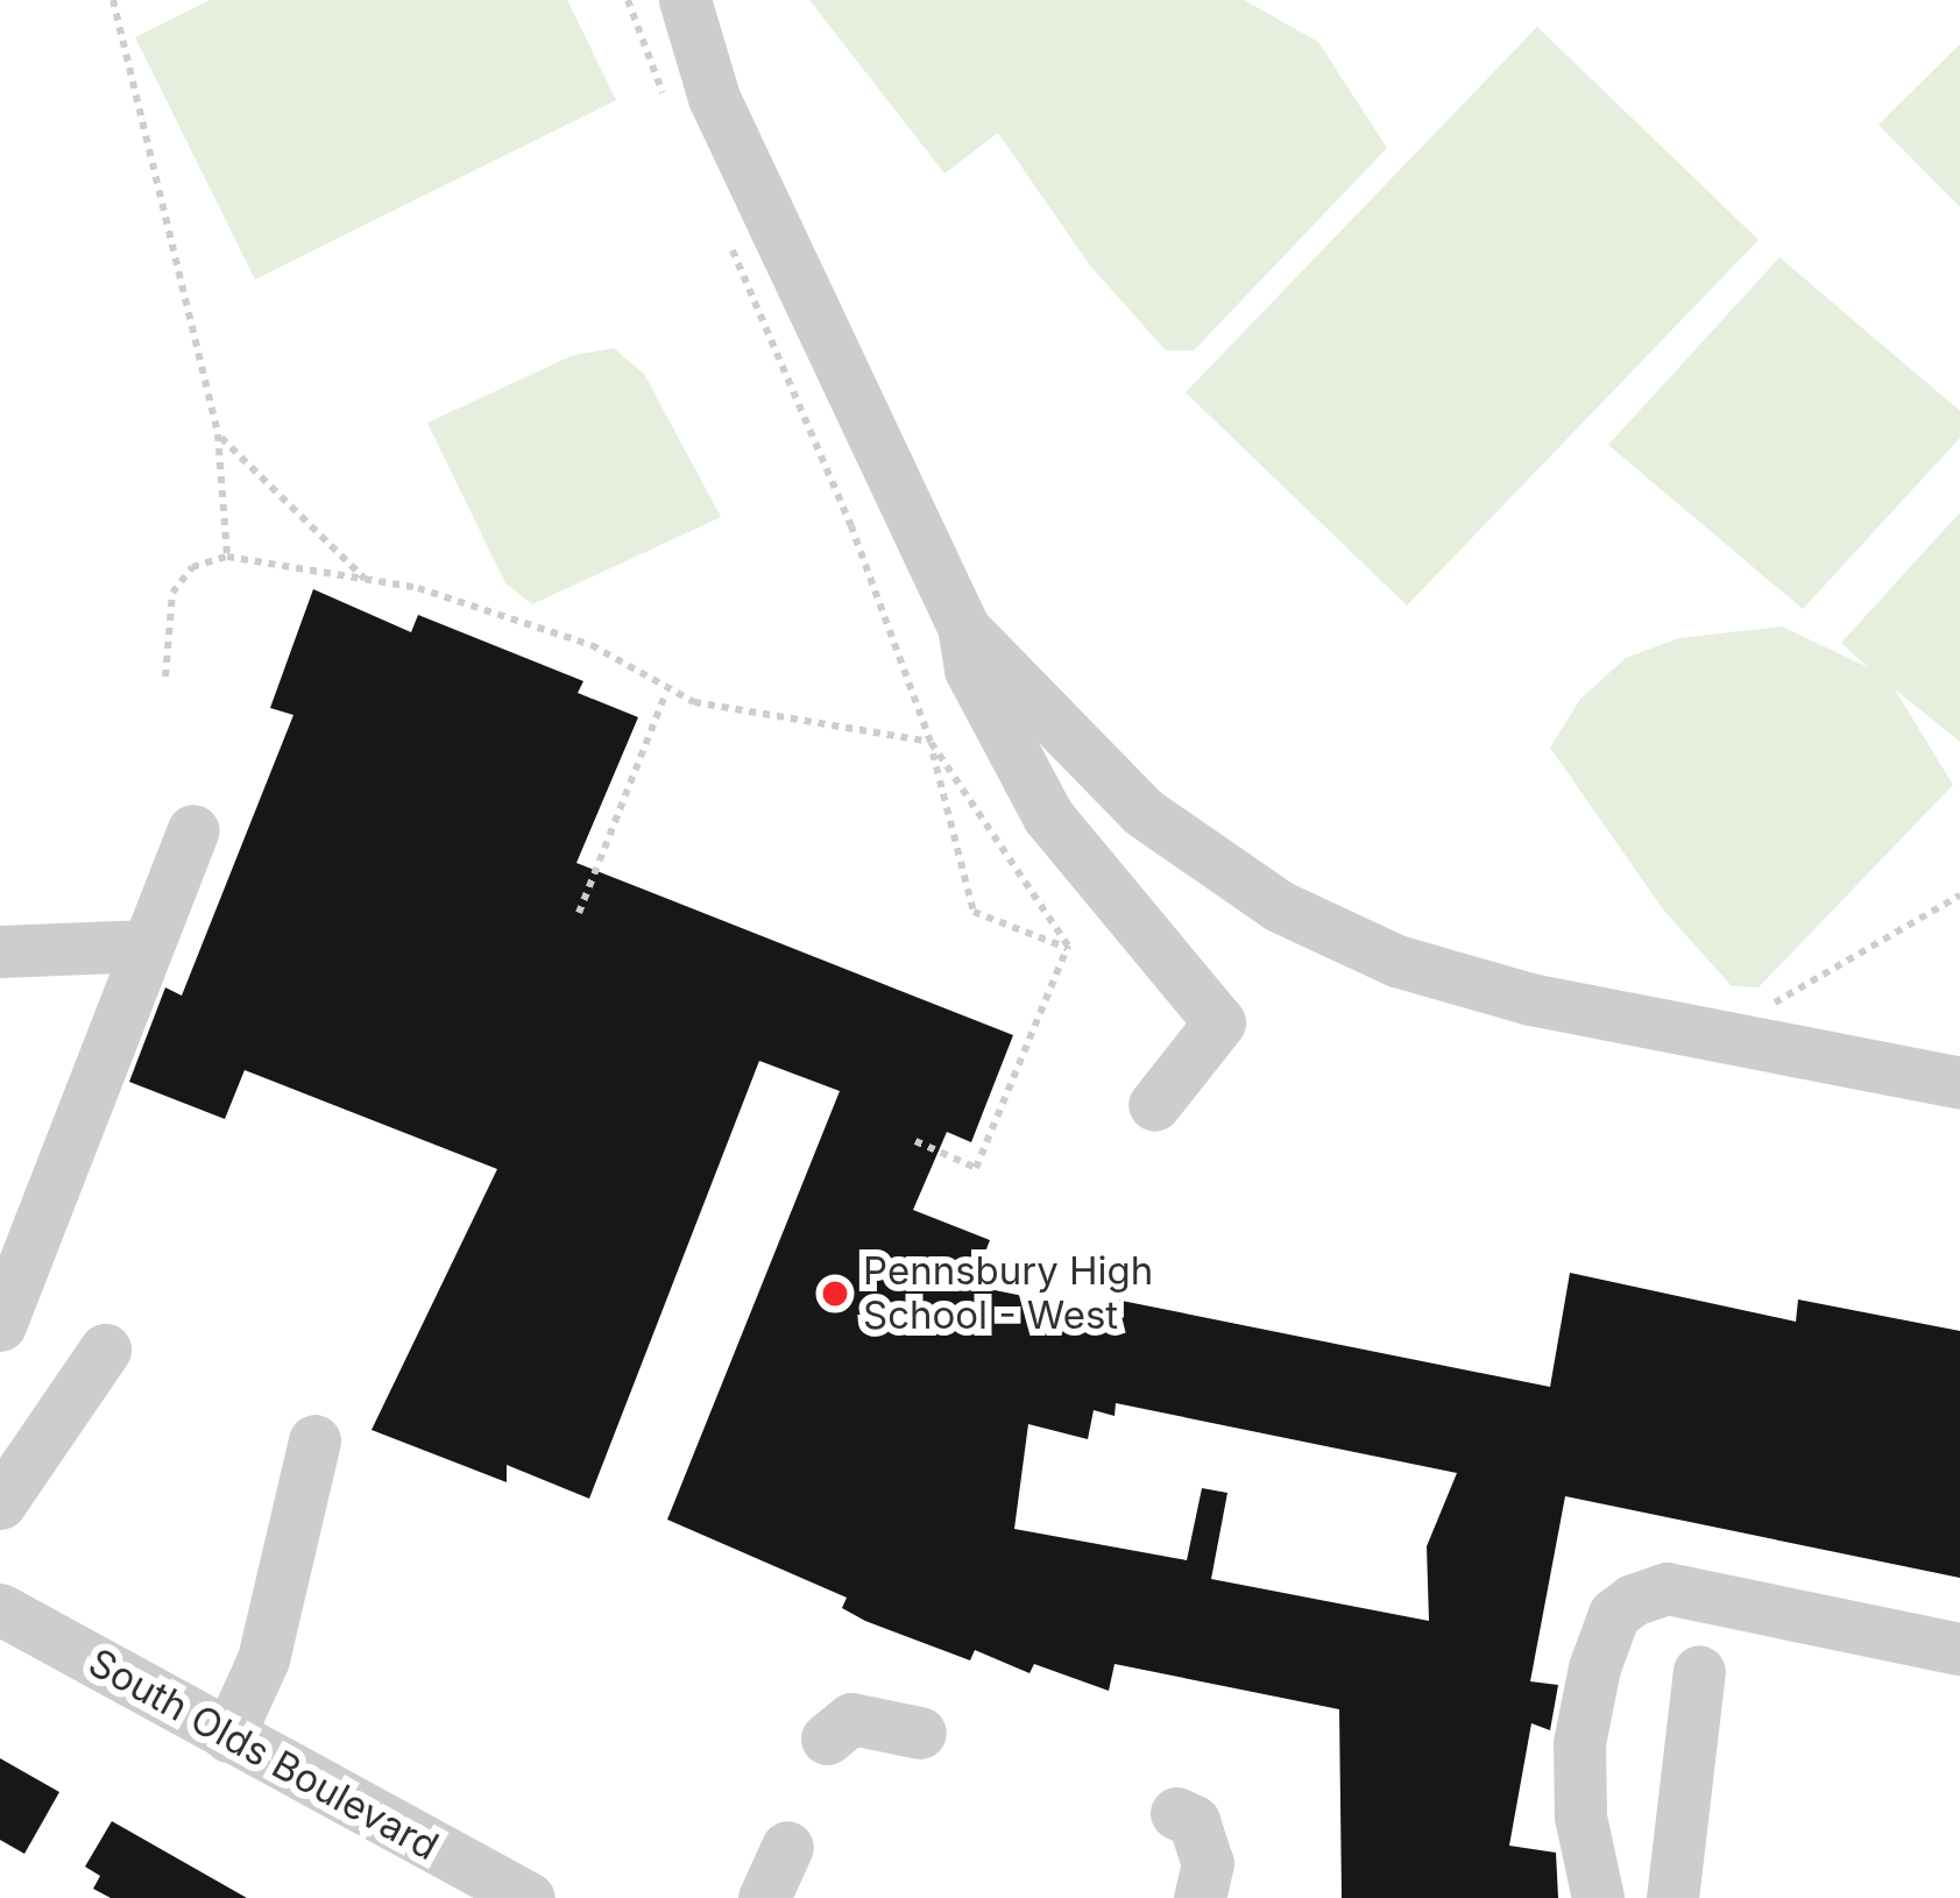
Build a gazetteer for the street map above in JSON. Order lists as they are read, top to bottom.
{
  "streets": {
    "street": ["South Olds Boulevard"]
  },
  "places": ["Pennsbury High School - West"]
}
